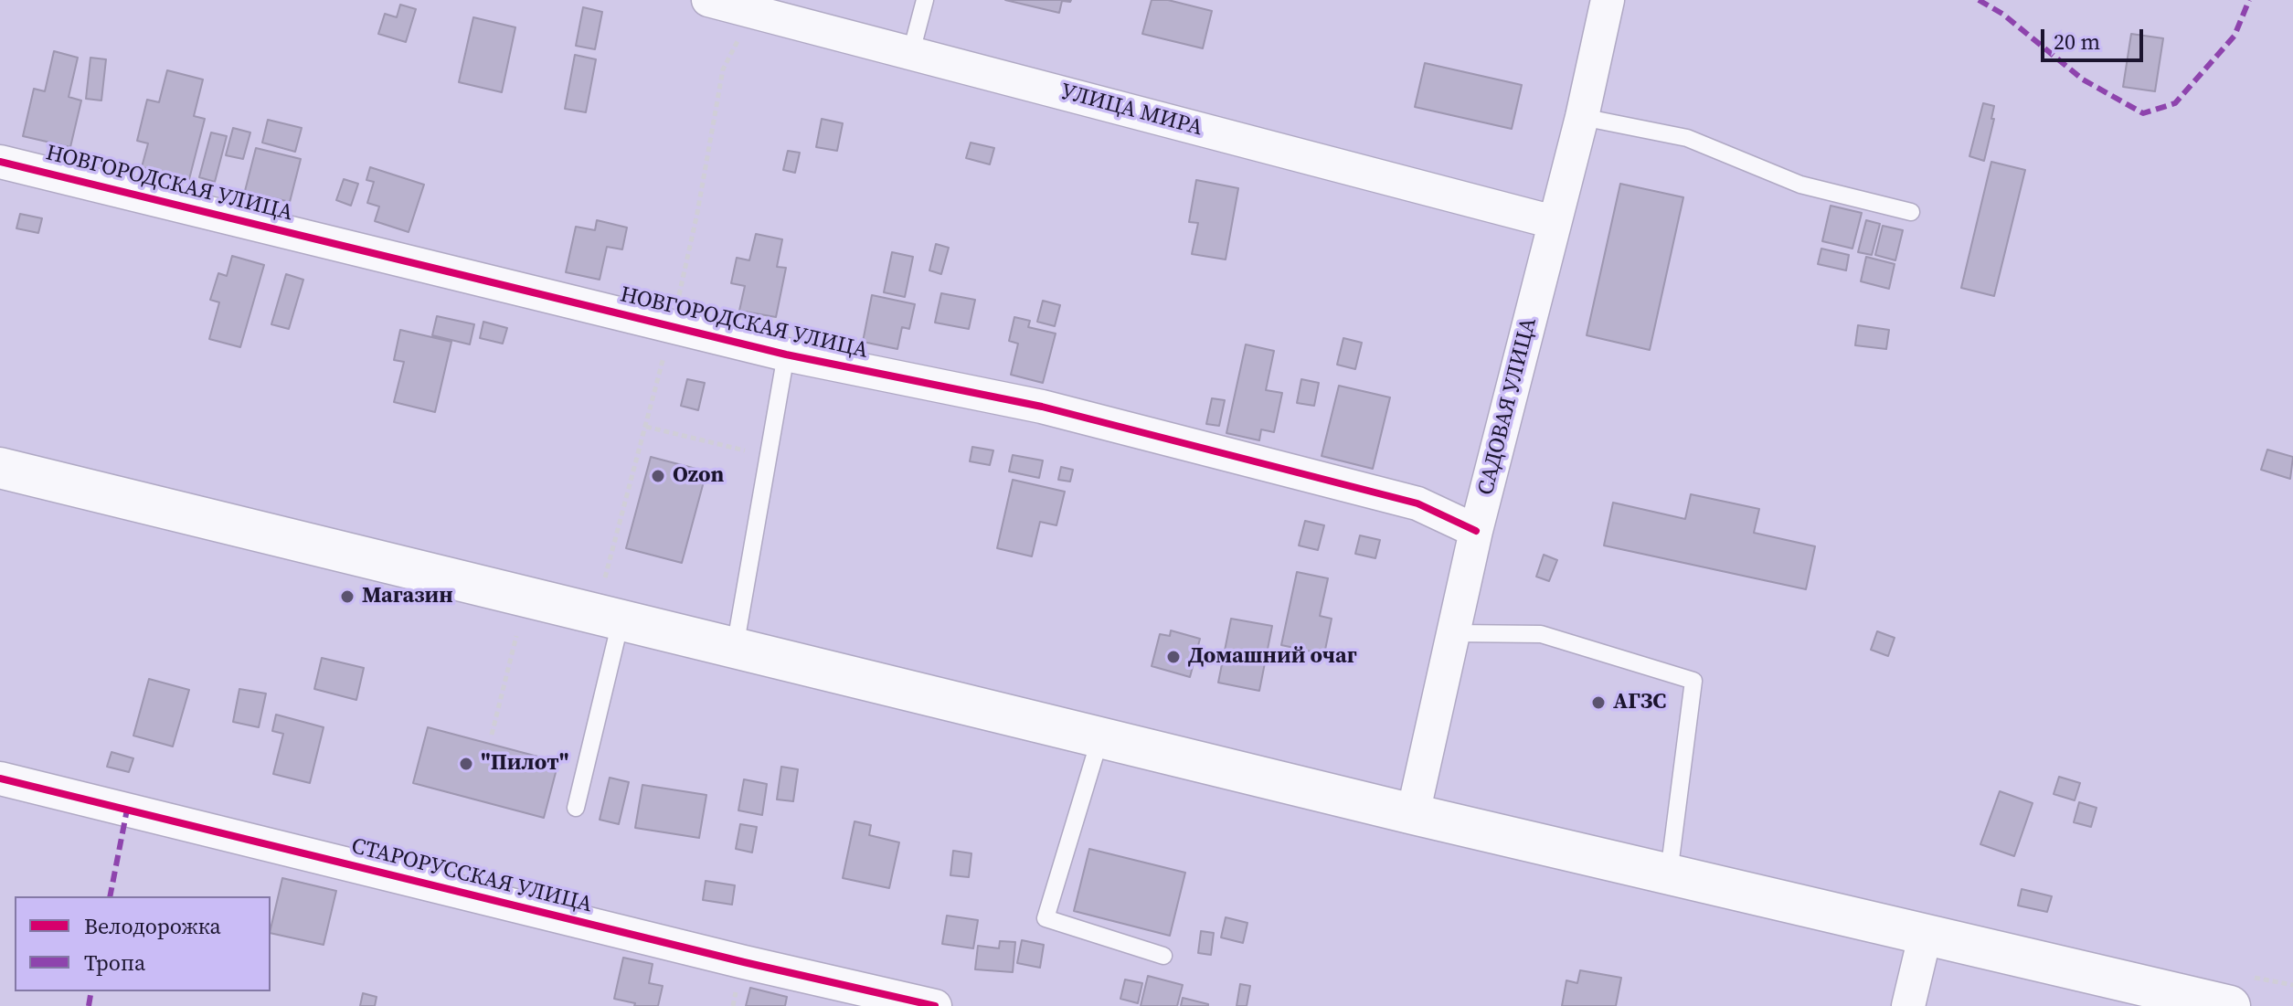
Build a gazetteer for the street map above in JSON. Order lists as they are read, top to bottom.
{
  "streets": {
    "street": [
      "УЛИЦА МИРА",
      "НОВГОРОДСКАЯ УЛИЦА",
      "САДОВАЯ УЛИЦА",
      "СТАРОРУССКАЯ УЛИЦА"
    ]
  },
  "crossings": [
    ["УЛИЦА МИРА", "САДОВАЯ УЛИЦА"],
    ["НОВГОРОДСКАЯ УЛИЦА", "САДОВАЯ УЛИЦА"]
  ],
  "places": [
    "Ozon",
    "Магазин",
    "Домашний очаг",
    "АГЗС",
    "\"Пилот\""
  ],
  "legend": ["Велодорожка", "Тропа"],
  "scale_bar": "20 m"
}
